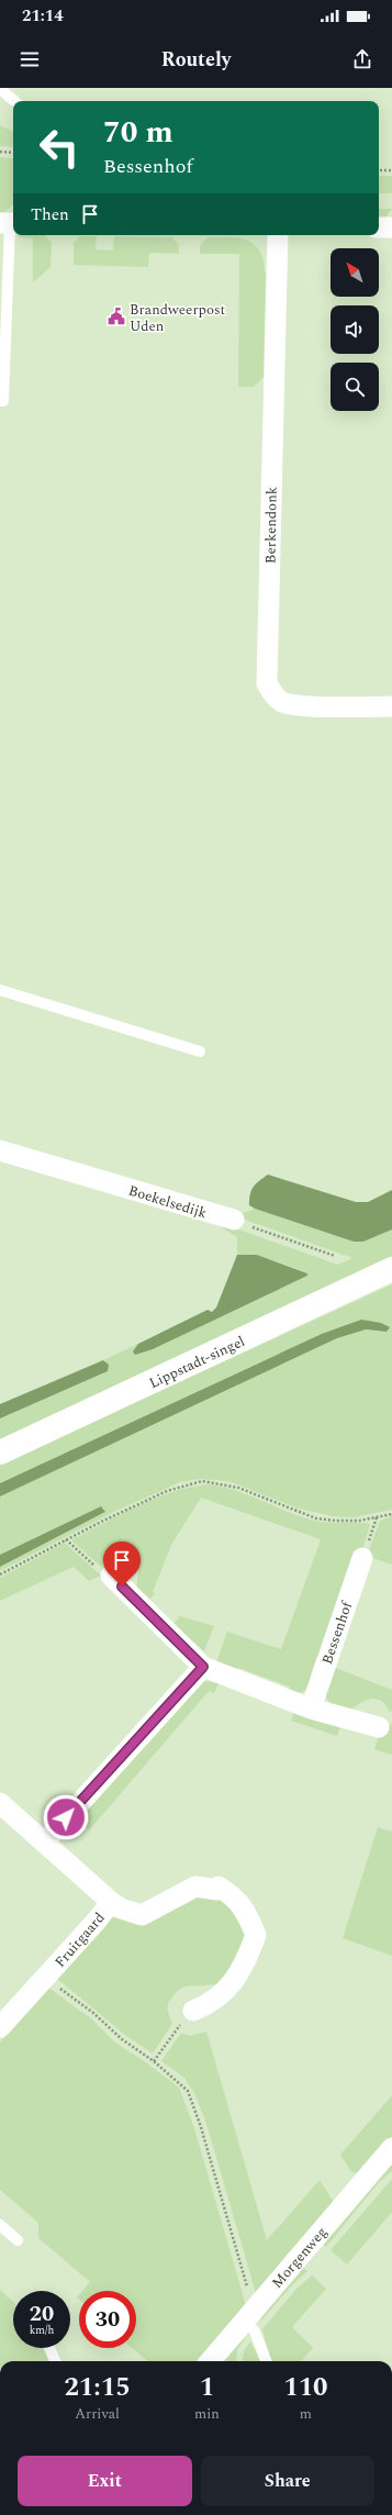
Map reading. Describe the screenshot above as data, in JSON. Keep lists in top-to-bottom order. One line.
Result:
{"streets":{"main road":["Lippstadt-singel"],"street":["Berkendonk","Boekelsedijk","Bessenhof","Fruitgaard","Morgenweg"]},"places":{"public building":["Brandweerpost Uden"]},"north":"top left","page":{"status":"21:14","header":"Routely","turn":["70 m","Bessenhof"],"then":"Then","speed":"20 km/h","limit":"30","eta":["21:15","Arrival","1","min","110","m"],"buttons":["Exit","Share"]}}
